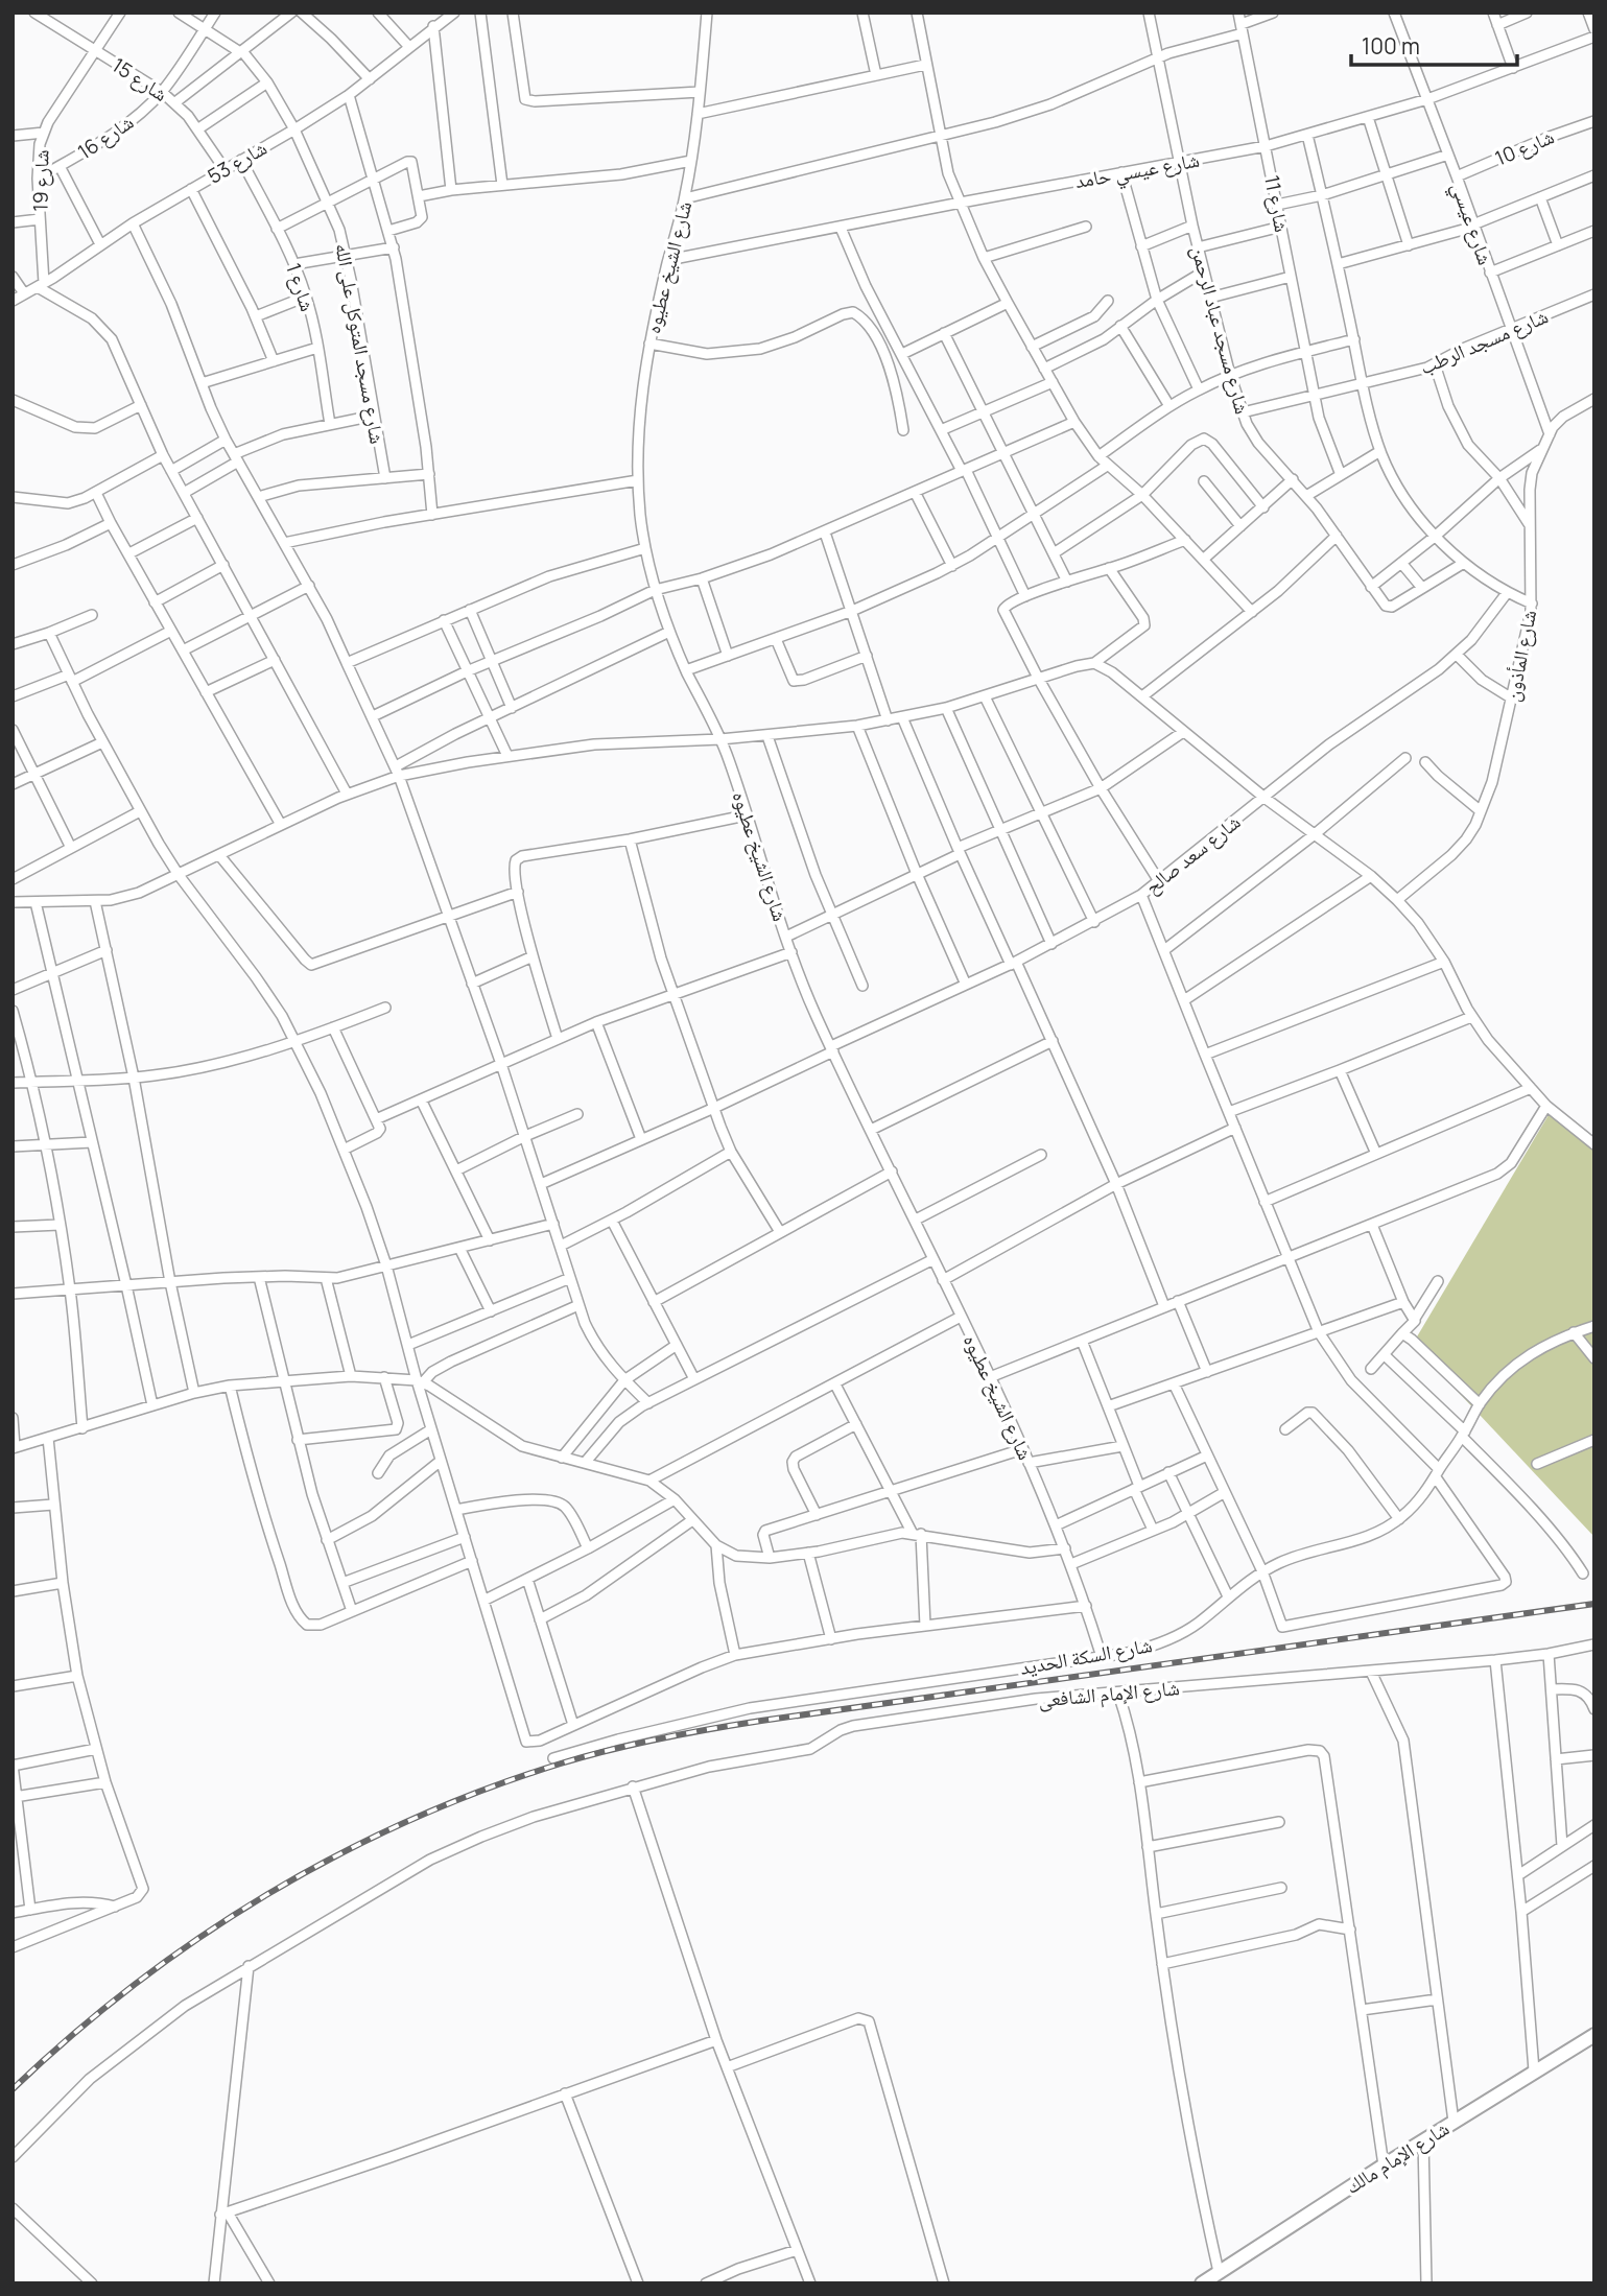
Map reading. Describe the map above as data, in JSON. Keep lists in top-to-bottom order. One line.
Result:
{"streets":{"street":["شارع 15","شارع 16","شارع 10","شارع 53","شارع عيسي حامد","شارع 19","شارع 11","شارع عيسي","شارع الشيخ عطيوه","شارع 1","شارع مسجد عباد الرحمن","شارع مسجد الرطب","شارع مسجد المتوكل على الله","شارع المأذون","شارع سعد صالح","شارع السكة الحديد","شارع الإمام الشافعى","شارع الإمام مالك"]},"crossings":[["شارع 15","شارع 16"],["شارع 15","شارع 53"],["شارع 15","شارع 19"],["شارع 16","شارع 19"],["شارع 16","شارع مسجد المتوكل على الله"],["شارع 10","شارع عيسي"],["شارع 53","شارع 19"],["شارع 53","شارع 1"],["شارع 53","شارع مسجد المتوكل على الله"],["شارع عيسي حامد","شارع 11"],["شارع عيسي حامد","شارع عيسي"],["شارع عيسي حامد","شارع الشيخ عطيوه"],["شارع عيسي حامد","شارع مسجد عباد الرحمن"],["شارع 11","شارع مسجد الرطب"],["شارع عيسي","شارع مسجد الرطب"],["شارع عيسي","شارع المأذون"],["شارع الشيخ عطيوه","شارع سعد صالح"],["شارع الشيخ عطيوه","شارع السكة الحديد"],["شارع مسجد عباد الرحمن","شارع مسجد الرطب"]],"scale_bar":"100 m"}
